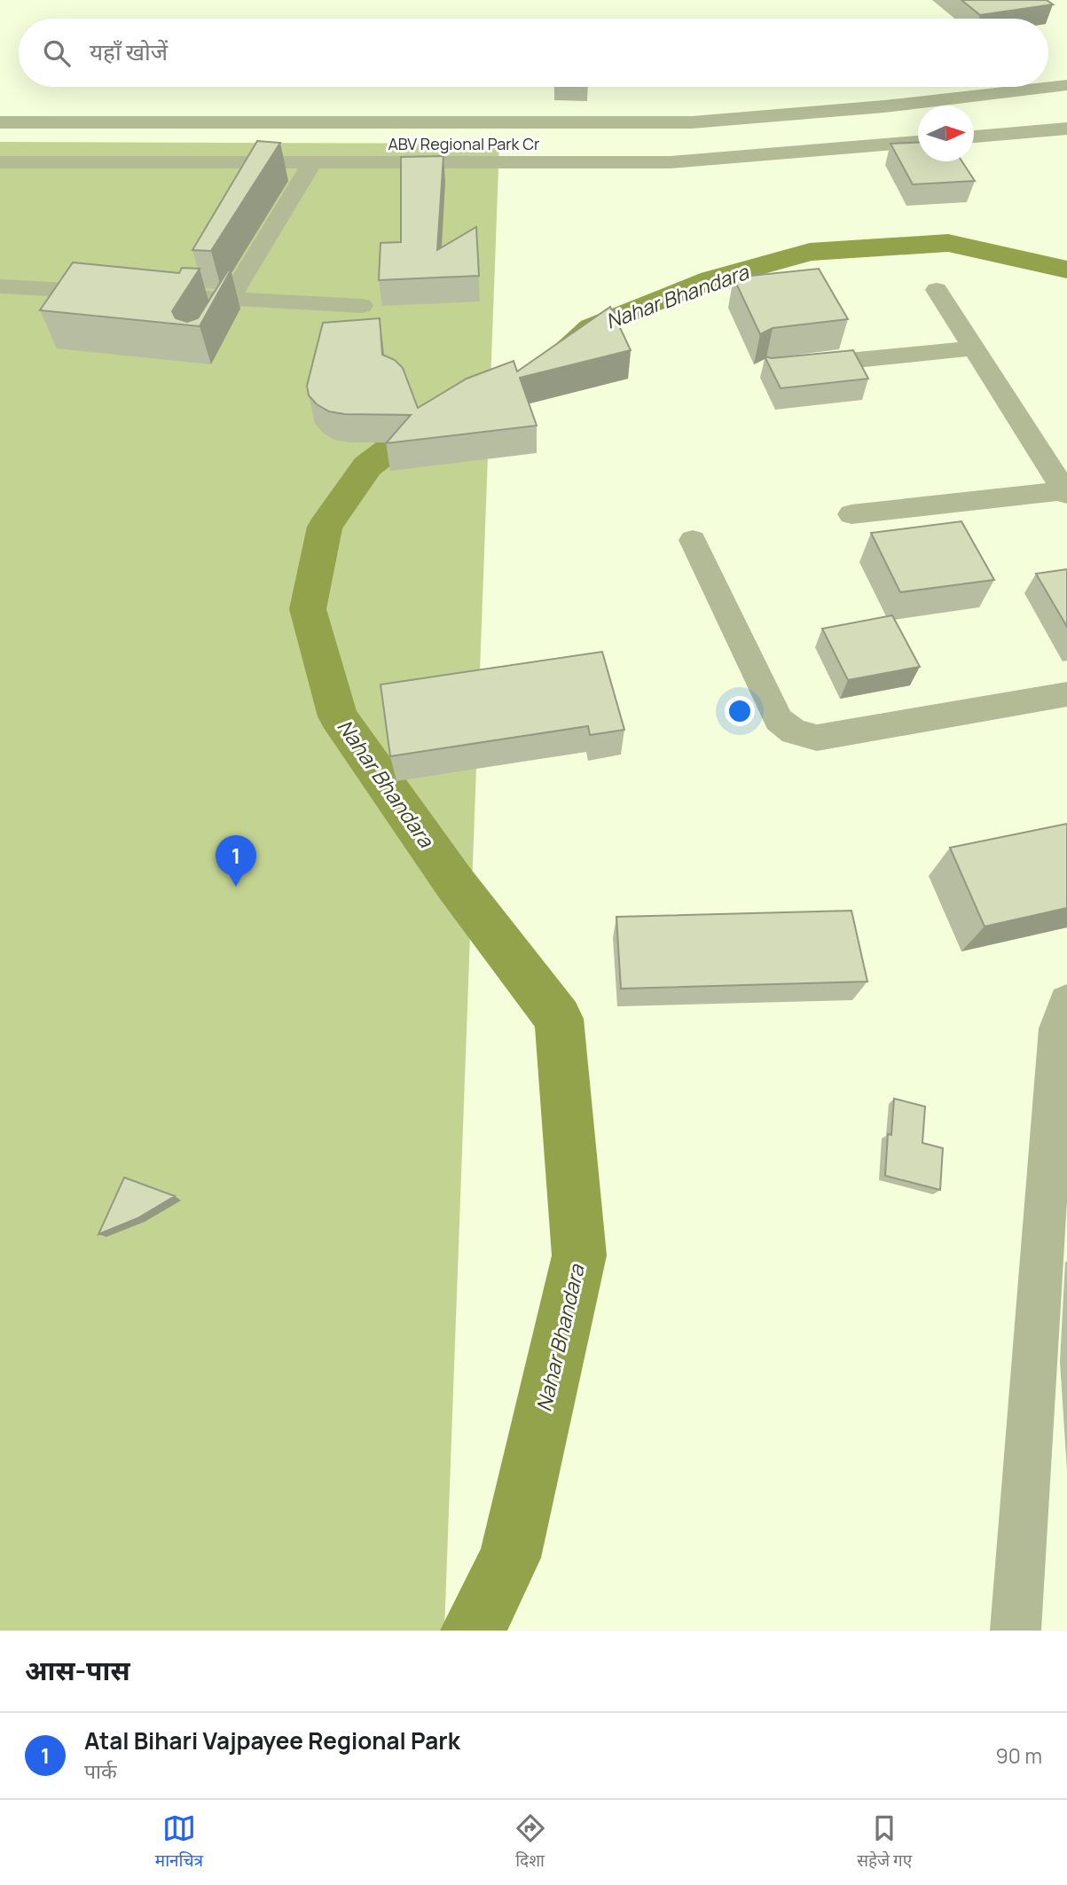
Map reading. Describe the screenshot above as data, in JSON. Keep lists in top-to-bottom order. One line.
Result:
{"streets":{"street":["ABV Regional Park Cr"]},"water":["Nahar Bhandara"],"north":"right","page":{"search":"यहाँ खोजें","pins":"1","heading":"आस-पास","list":[{"mark":"1","name":"Atal Bihari Vajpayee Regional Park","note":"पार्क","value":"90 m"}],"nav":["मानचित्र","दिशा","सहेजे गए"]}}
